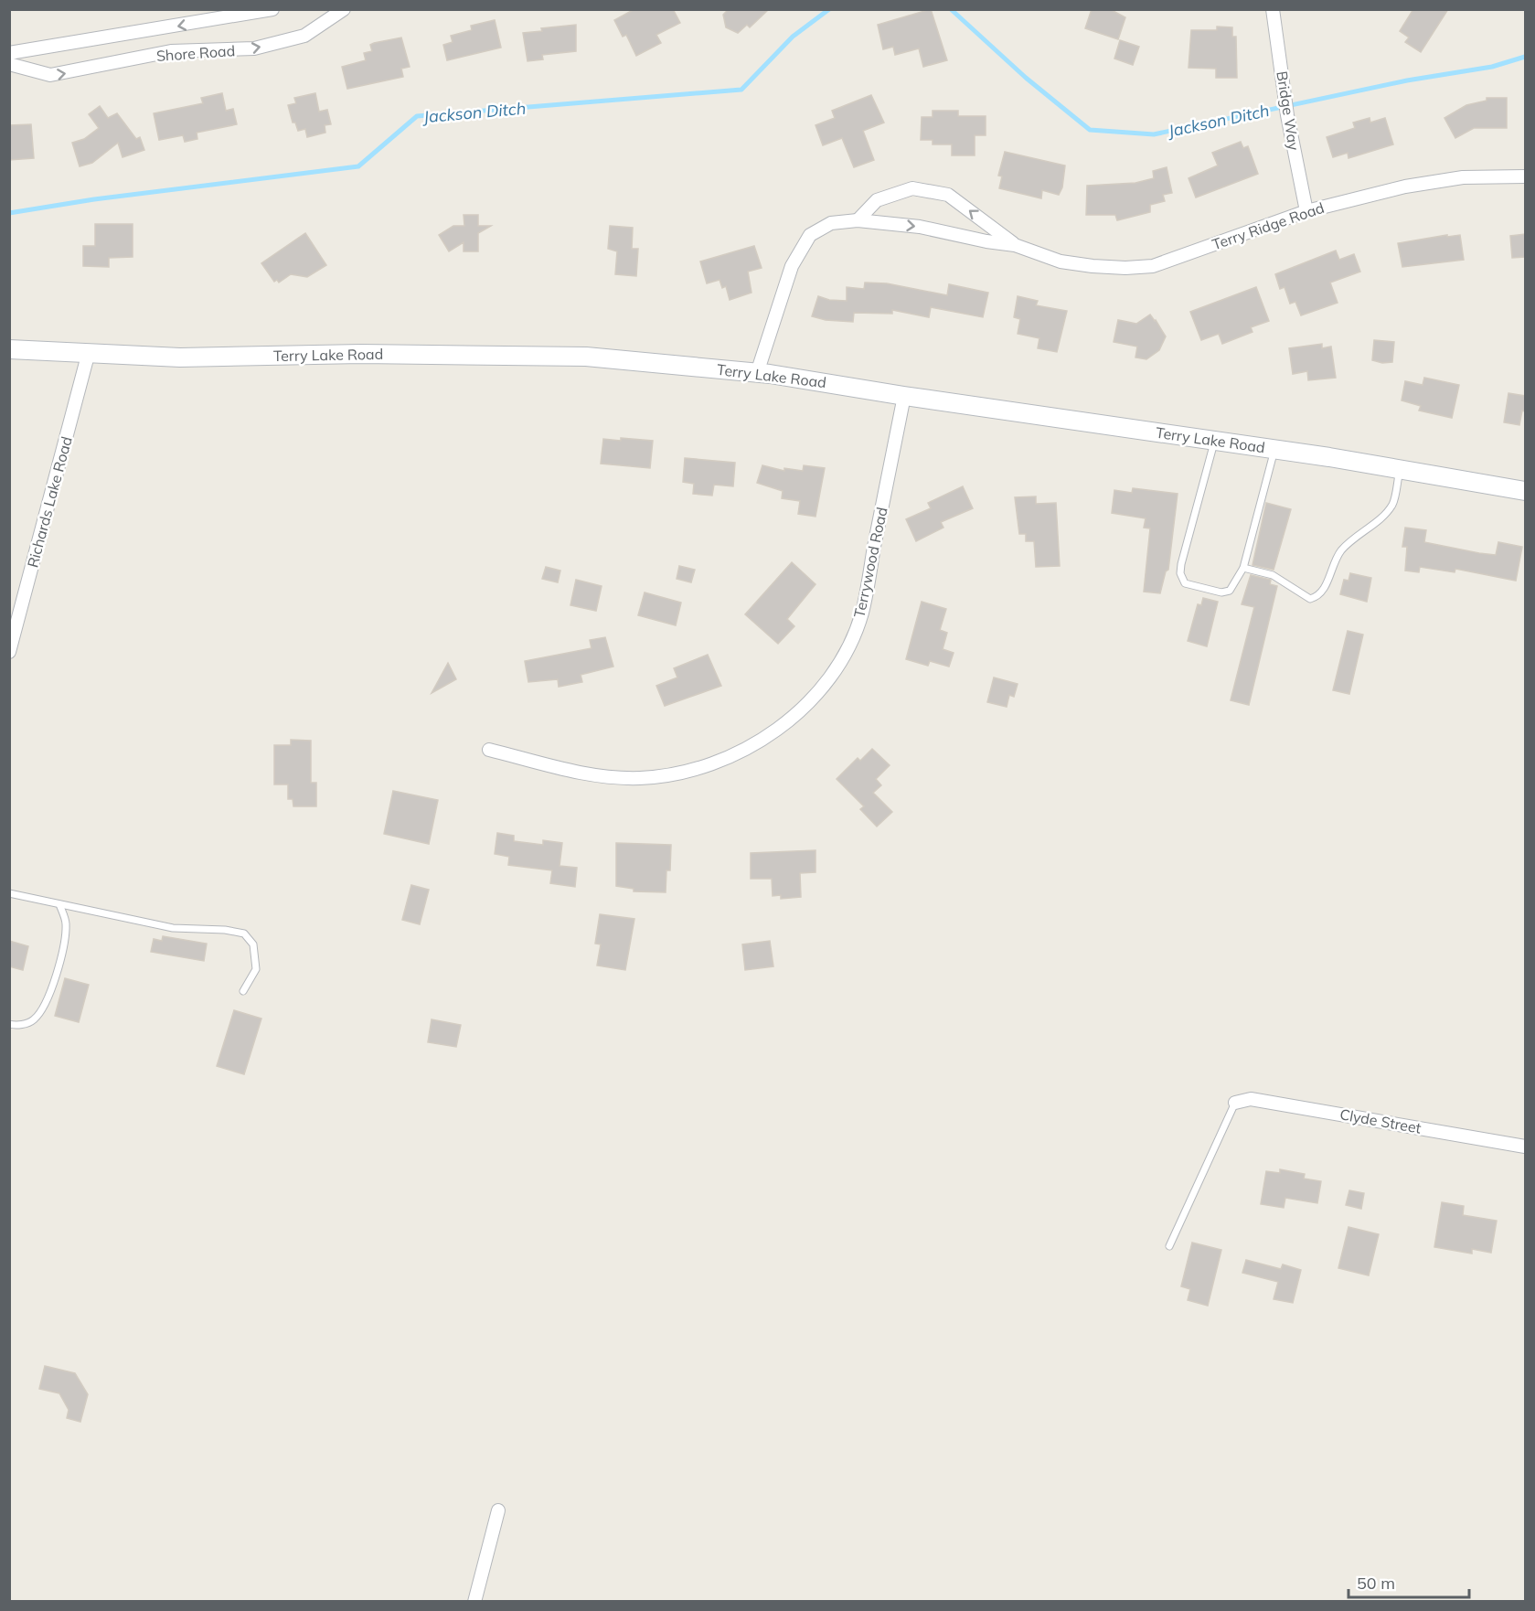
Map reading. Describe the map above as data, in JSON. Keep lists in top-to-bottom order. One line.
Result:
{"streets":{"main road":["Terry Lake Road"],"street":["Shore Road","Bridge Way","Terry Ridge Road","Richards Lake Road","Terrywood Road","Clyde Street"]},"crossings":[["Bridge Way","Terry Ridge Road"],["Terry Ridge Road","Terry Lake Road"],["Terry Lake Road","Richards Lake Road"],["Terry Lake Road","Terrywood Road"]],"water":["Jackson Ditch"],"scale_bar":"50 m"}
